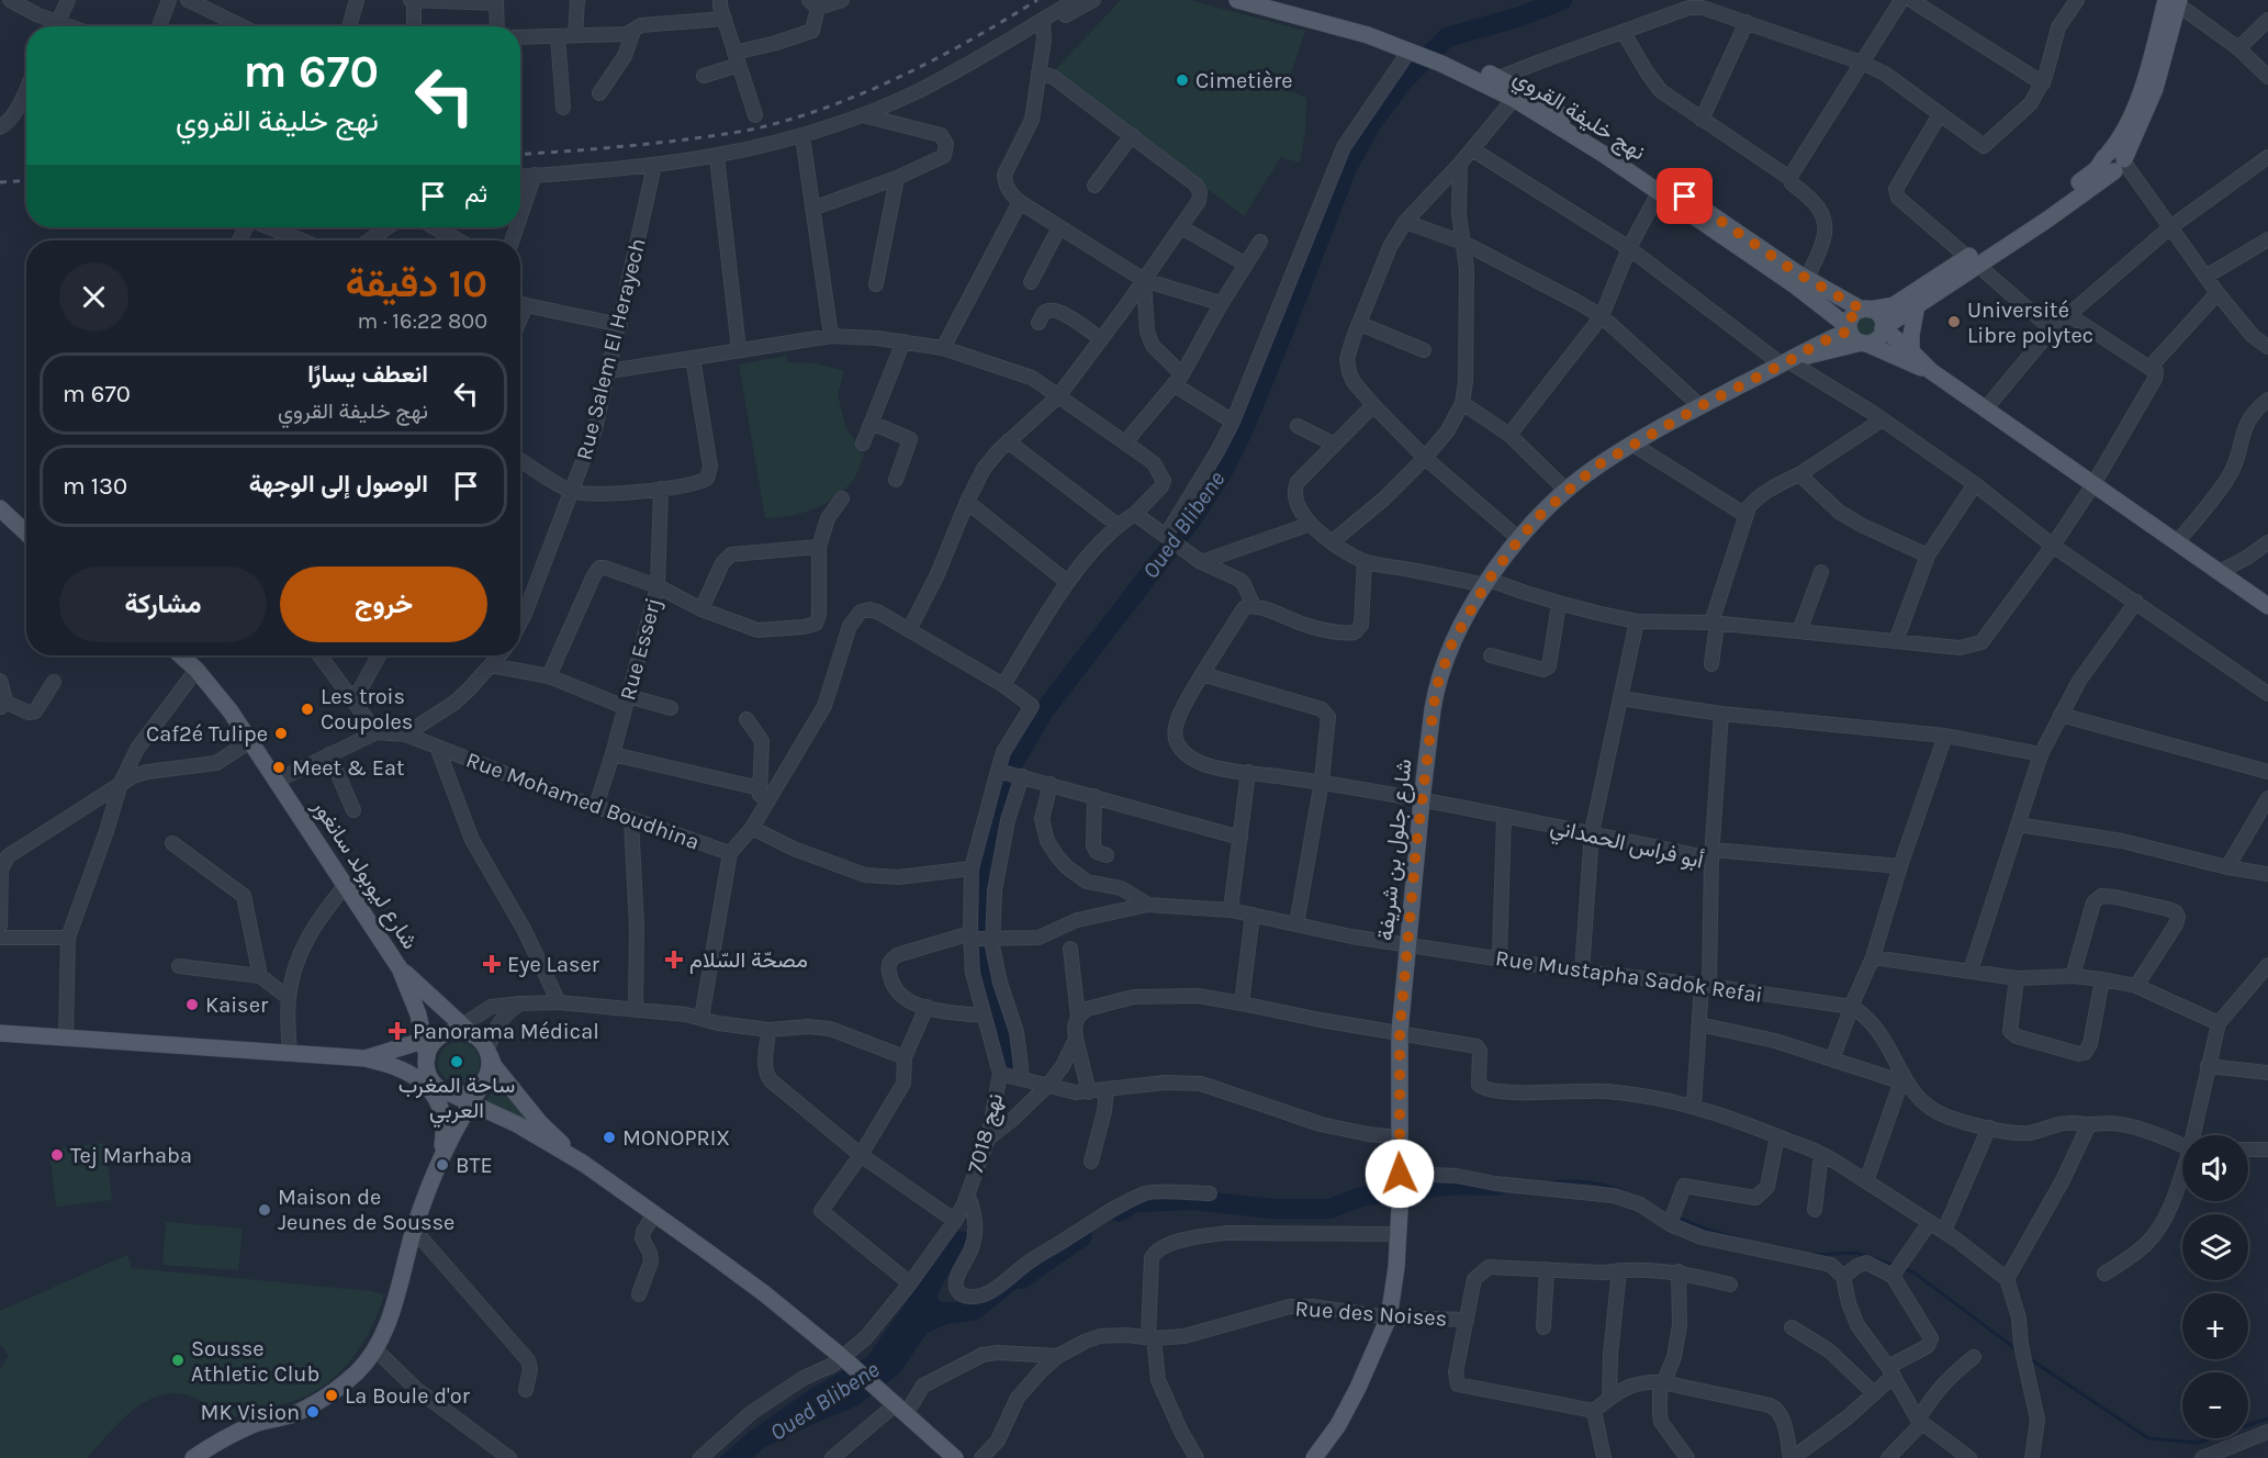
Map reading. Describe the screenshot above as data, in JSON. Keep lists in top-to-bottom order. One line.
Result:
{"streets":{"main road":["نهج خليفة القروي","شارع جلول بن شريفة","شارع ليوبولد سانغور"],"street":["Rue Salem El Herayech","Rue Esserj","Rue Mohamed Boudhina","أبو فراس الحمداني","Rue Mustapha Sadok Refai","نهج 7018","Rue des Noises"]},"crossings":[["نهج خليفة القروي","شارع جلول بن شريفة"],["Rue Esserj","Rue Mohamed Boudhina"],["أبو فراس الحمداني","شارع جلول بن شريفة"],["أبو فراس الحمداني","Rue Mustapha Sadok Refai"],["شارع جلول بن شريفة","Rue Mustapha Sadok Refai"],["شارع جلول بن شريفة","Rue des Noises"]],"water":["Oued Blibene"],"places":{"other":["Cimetière","Université Libre polytec","Les trois Coupoles","Caf2é Tulipe","Meet & Eat","Kaiser","ساحة المغرب العربي","MONOPRIX","Tej Marhaba","BTE","Maison de Jeunes de Sousse","Sousse Athletic Club","La Boule d'or","MK Vision"],"health":["مصحّة السّلام","Eye Laser","Panorama Médical"]},"page":{"turn":["670 m","نهج خليفة القروي"],"then":"ثم","heading":["10 دقيقة","800 m · 16:22"],"list":[{"name":"انعطف يسارًا","note":"نهج خليفة القروي","value":"670 m"},{"name":"الوصول إلى الوجهة","value":"130 m"}],"buttons":["خروج","مشاركة"],"map_buttons":["+","−"]}}
